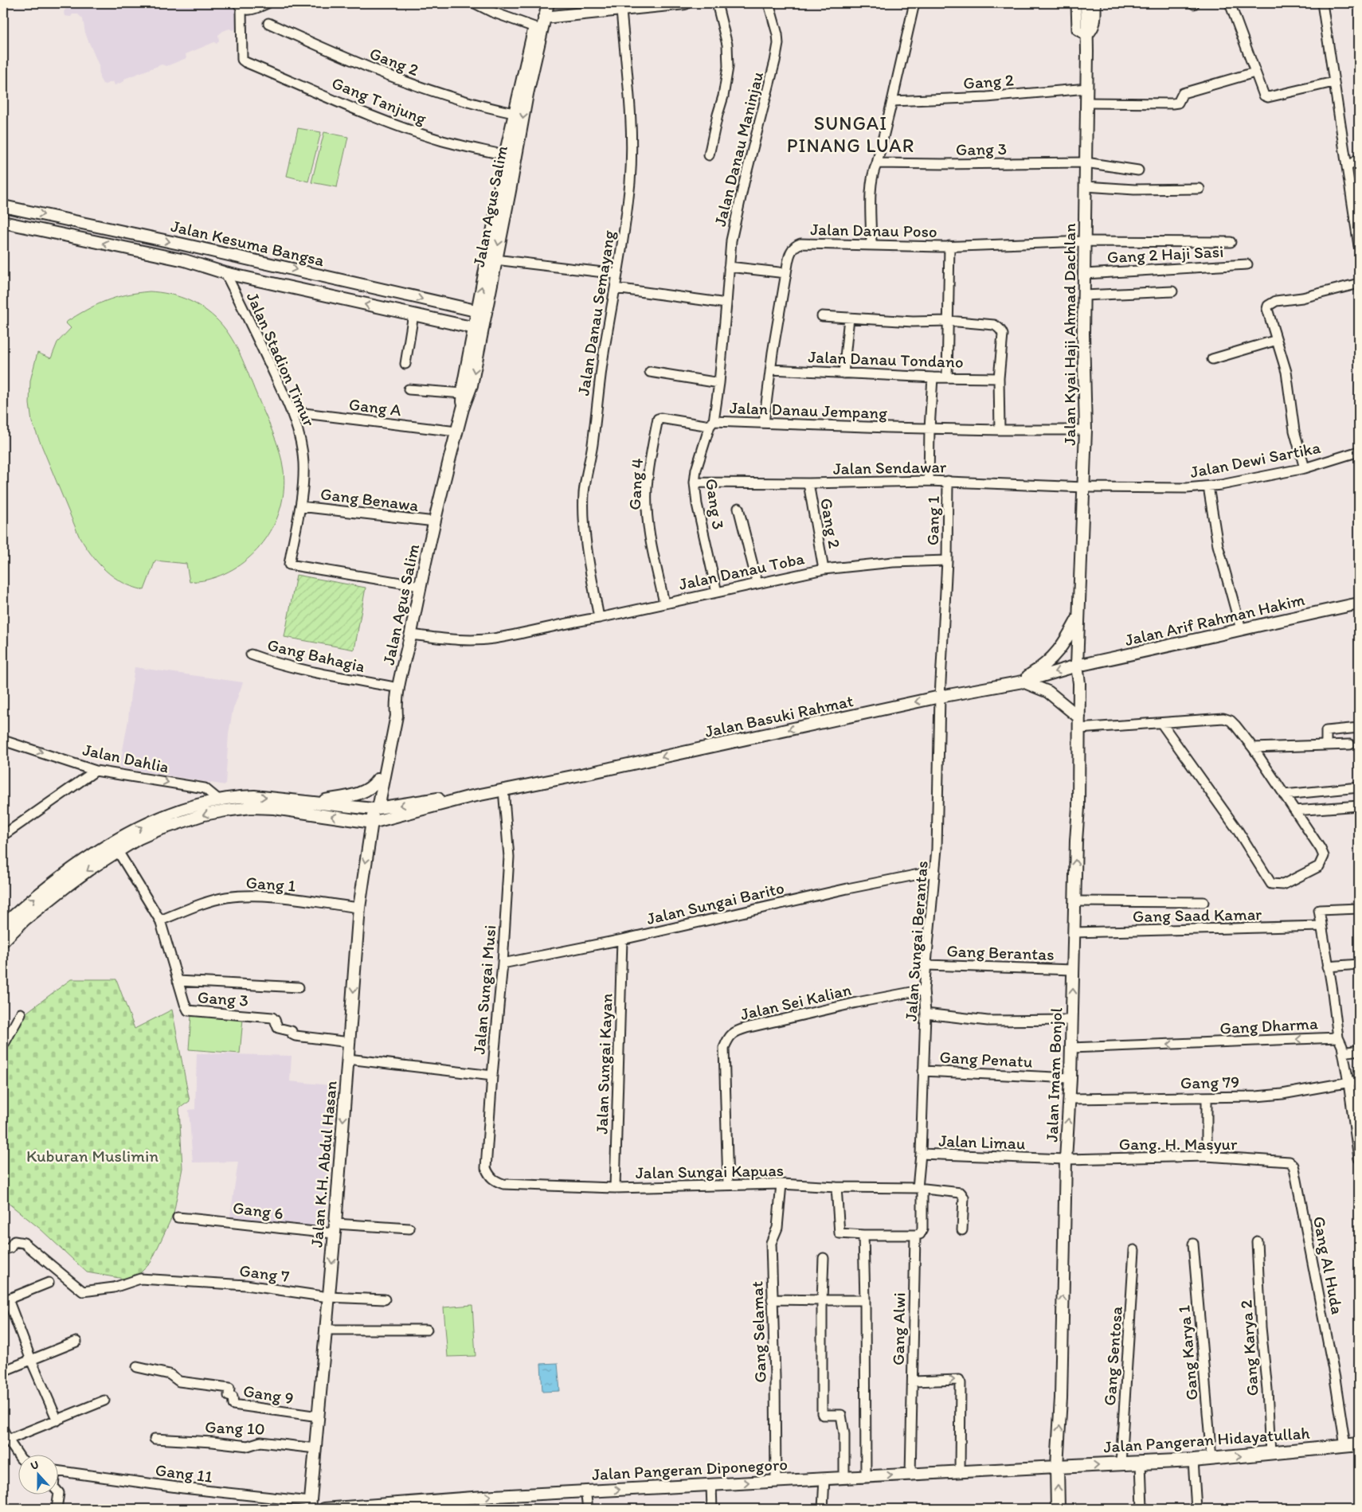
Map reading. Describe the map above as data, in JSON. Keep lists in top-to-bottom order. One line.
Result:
{"streets":{"main road":["Jalan Pangeran Hidayatullah"],"street":["Gang 2","Gang Tanjung","Jalan Danau Maninjau","Gang 3","Jalan Agus Salim","Jalan Danau Poso","Jalan Kesuma Bangsa","Gang 2 Haji Sasi","Jalan Danau Semayang","Jalan Kyai Haji Ahmad Dachlan","Jalan Stadion Timur","Jalan Danau Tondano","Gang A","Jalan Danau Jempang","Jalan Dewi Sartika","Jalan Sendawar","Gang 4","Gang Benawa","Gang 1","Jalan Danau Toba","Jalan Arif Rahman Hakim","Gang Bahagia","Jalan Basuki Rahmat","Jalan Dahlia","Jalan Sungai Barito","Gang Saad Kamar","Jalan Sungai Berantas","Gang Berantas","Jalan Sungai Musi","Jalan Sei Kalian","Gang Dharma","Gang Penatu","Jalan Sungai Kayan","Jalan Imam Bonjol","Gang 79","Jalan Limau","Gang. H. Masyur","Jalan K.H. Abdul Hasan","Jalan Sungai Kapuas","Gang 6","Gang Al Huda","Gang 7","Gang Alwi","Gang Selamat","Gang Karya 2","Gang Karya 1","Gang Sentosa","Gang 9","Gang 10","Jalan Pangeran Diponegoro","Gang 11"]},"crossings":[["Gang 2","Jalan Agus Salim"],["Gang 2","Jalan Kyai Haji Ahmad Dachlan"],["Gang 2","Jalan Sendawar"],["Gang 2","Jalan Danau Toba"],["Gang Tanjung","Jalan Agus Salim"],["Jalan Danau Maninjau","Jalan Danau Jempang"],["Gang 3","Jalan Kyai Haji Ahmad Dachlan"],["Gang 3","Jalan Danau Jempang"],["Gang 3","Jalan Sendawar"],["Gang 3","Gang 4"],["Gang 3","Gang 1"],["Gang 3","Jalan Danau Toba"],["Gang 3","Jalan K.H. Abdul Hasan"],["Jalan Agus Salim","Jalan Kesuma Bangsa"],["Jalan Agus Salim","Jalan Stadion Timur"],["Jalan Agus Salim","Gang A"],["Jalan Agus Salim","Gang Benawa"],["Jalan Agus Salim","Jalan Danau Toba"],["Jalan Agus Salim","Gang Bahagia"],["Jalan Agus Salim","Jalan Basuki Rahmat"],["Jalan Agus Salim","Jalan K.H. Abdul Hasan"],["Jalan Danau Poso","Jalan Kyai Haji Ahmad Dachlan"],["Jalan Danau Poso","Jalan Danau Tondano"],["Jalan Danau Poso","Jalan Danau Jempang"],["Jalan Kesuma Bangsa","Jalan Stadion Timur"],["Gang 2 Haji Sasi","Jalan Kyai Haji Ahmad Dachlan"],["Jalan Danau Semayang","Jalan Danau Toba"],["Jalan Kyai Haji Ahmad Dachlan","Jalan Danau Jempang"],["Jalan Kyai Haji Ahmad Dachlan","Jalan Dewi Sartika"],["Jalan Kyai Haji Ahmad Dachlan","Jalan Sendawar"],["Jalan Kyai Haji Ahmad Dachlan","Jalan Arif Rahman Hakim"],["Jalan Kyai Haji Ahmad Dachlan","Jalan Basuki Rahmat"],["Jalan Kyai Haji Ahmad Dachlan","Jalan Imam Bonjol"],["Jalan Stadion Timur","Gang A"],["Jalan Stadion Timur","Gang Benawa"],["Jalan Danau Jempang","Gang 4"],["Jalan Dewi Sartika","Jalan Sendawar"],["Jalan Sendawar","Gang 1"],["Gang 4","Jalan Danau Toba"],["Gang 1","Jalan Danau Toba"],["Gang 1","Jalan K.H. Abdul Hasan"],["Jalan Arif Rahman Hakim","Jalan Basuki Rahmat"],["Jalan Arif Rahman Hakim","Jalan Imam Bonjol"],["Jalan Basuki Rahmat","Jalan Dahlia"],["Jalan Basuki Rahmat","Jalan Sungai Berantas"],["Jalan Basuki Rahmat","Jalan Sungai Musi"],["Jalan Basuki Rahmat","Jalan Imam Bonjol"],["Jalan Basuki Rahmat","Jalan K.H. Abdul Hasan"],["Jalan Sungai Barito","Jalan Sungai Berantas"],["Jalan Sungai Barito","Jalan Sungai Musi"],["Jalan Sungai Barito","Jalan Sungai Kayan"],["Gang Saad Kamar","Gang Dharma"],["Gang Saad Kamar","Jalan Imam Bonjol"],["Jalan Sungai Berantas","Gang Berantas"],["Jalan Sungai Berantas","Jalan Sei Kalian"],["Jalan Sungai Berantas","Gang Penatu"],["Jalan Sungai Berantas","Jalan Limau"],["Jalan Sungai Berantas","Jalan Sungai Kapuas"],["Jalan Sungai Berantas","Gang Alwi"],["Gang Berantas","Jalan Imam Bonjol"],["Jalan Sungai Musi","Jalan Sungai Kapuas"],["Jalan Sei Kalian","Jalan Sungai Kapuas"],["Gang Dharma","Jalan Imam Bonjol"],["Gang Penatu","Jalan Imam Bonjol"],["Jalan Sungai Kayan","Jalan Sungai Kapuas"],["Jalan Imam Bonjol","Gang 79"],["Jalan Imam Bonjol","Jalan Limau"],["Jalan Imam Bonjol","Gang. H. Masyur"],["Jalan Imam Bonjol","Jalan Pangeran Hidayatullah"],["Jalan Imam Bonjol","Jalan Pangeran Diponegoro"],["Jalan Limau","Gang. H. Masyur"],["Gang. H. Masyur","Gang Al Huda"],["Jalan K.H. Abdul Hasan","Gang 6"],["Jalan K.H. Abdul Hasan","Gang 7"],["Jalan K.H. Abdul Hasan","Gang 9"],["Jalan K.H. Abdul Hasan","Gang 10"],["Jalan K.H. Abdul Hasan","Gang 11"],["Jalan Sungai Kapuas","Gang Alwi"],["Jalan Sungai Kapuas","Gang Selamat"],["Gang Al Huda","Jalan Pangeran Hidayatullah"],["Gang Alwi","Jalan Pangeran Diponegoro"],["Gang Selamat","Jalan Pangeran Diponegoro"],["Gang Karya 2","Jalan Pangeran Hidayatullah"],["Gang Karya 1","Jalan Pangeran Hidayatullah"],["Gang Sentosa","Jalan Pangeran Hidayatullah"],["Jalan Pangeran Hidayatullah","Jalan Pangeran Diponegoro"]],"one_way":["Gang Dharma","Jalan Imam Bonjol","Jalan K.H. Abdul Hasan","Jalan Pangeran Hidayatullah","Jalan Pangeran Diponegoro"],"districts":["SUNGAI PINANG LUAR"],"parks":["Kuburan Muslimin"],"north":"top"}
